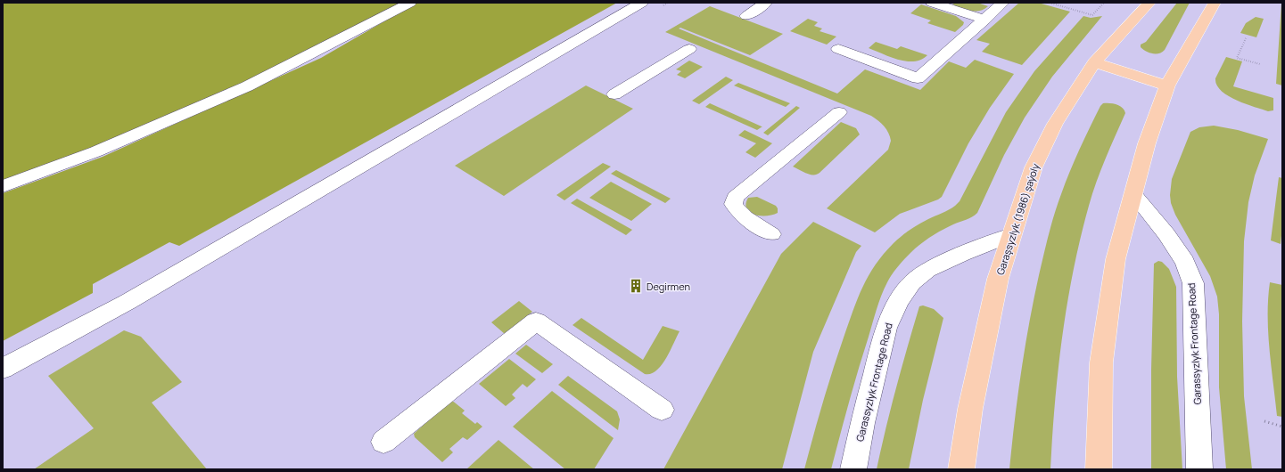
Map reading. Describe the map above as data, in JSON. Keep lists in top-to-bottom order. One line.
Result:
{"streets":{"main road":["Garaşsyzlyk (1986) şaýoly"],"street":["Garassyzlyk Frontage Road"]},"crossings":[["Garaşsyzlyk (1986) şaýoly","Garassyzlyk Frontage Road"]],"places":{"building":["Degirmen"]}}
